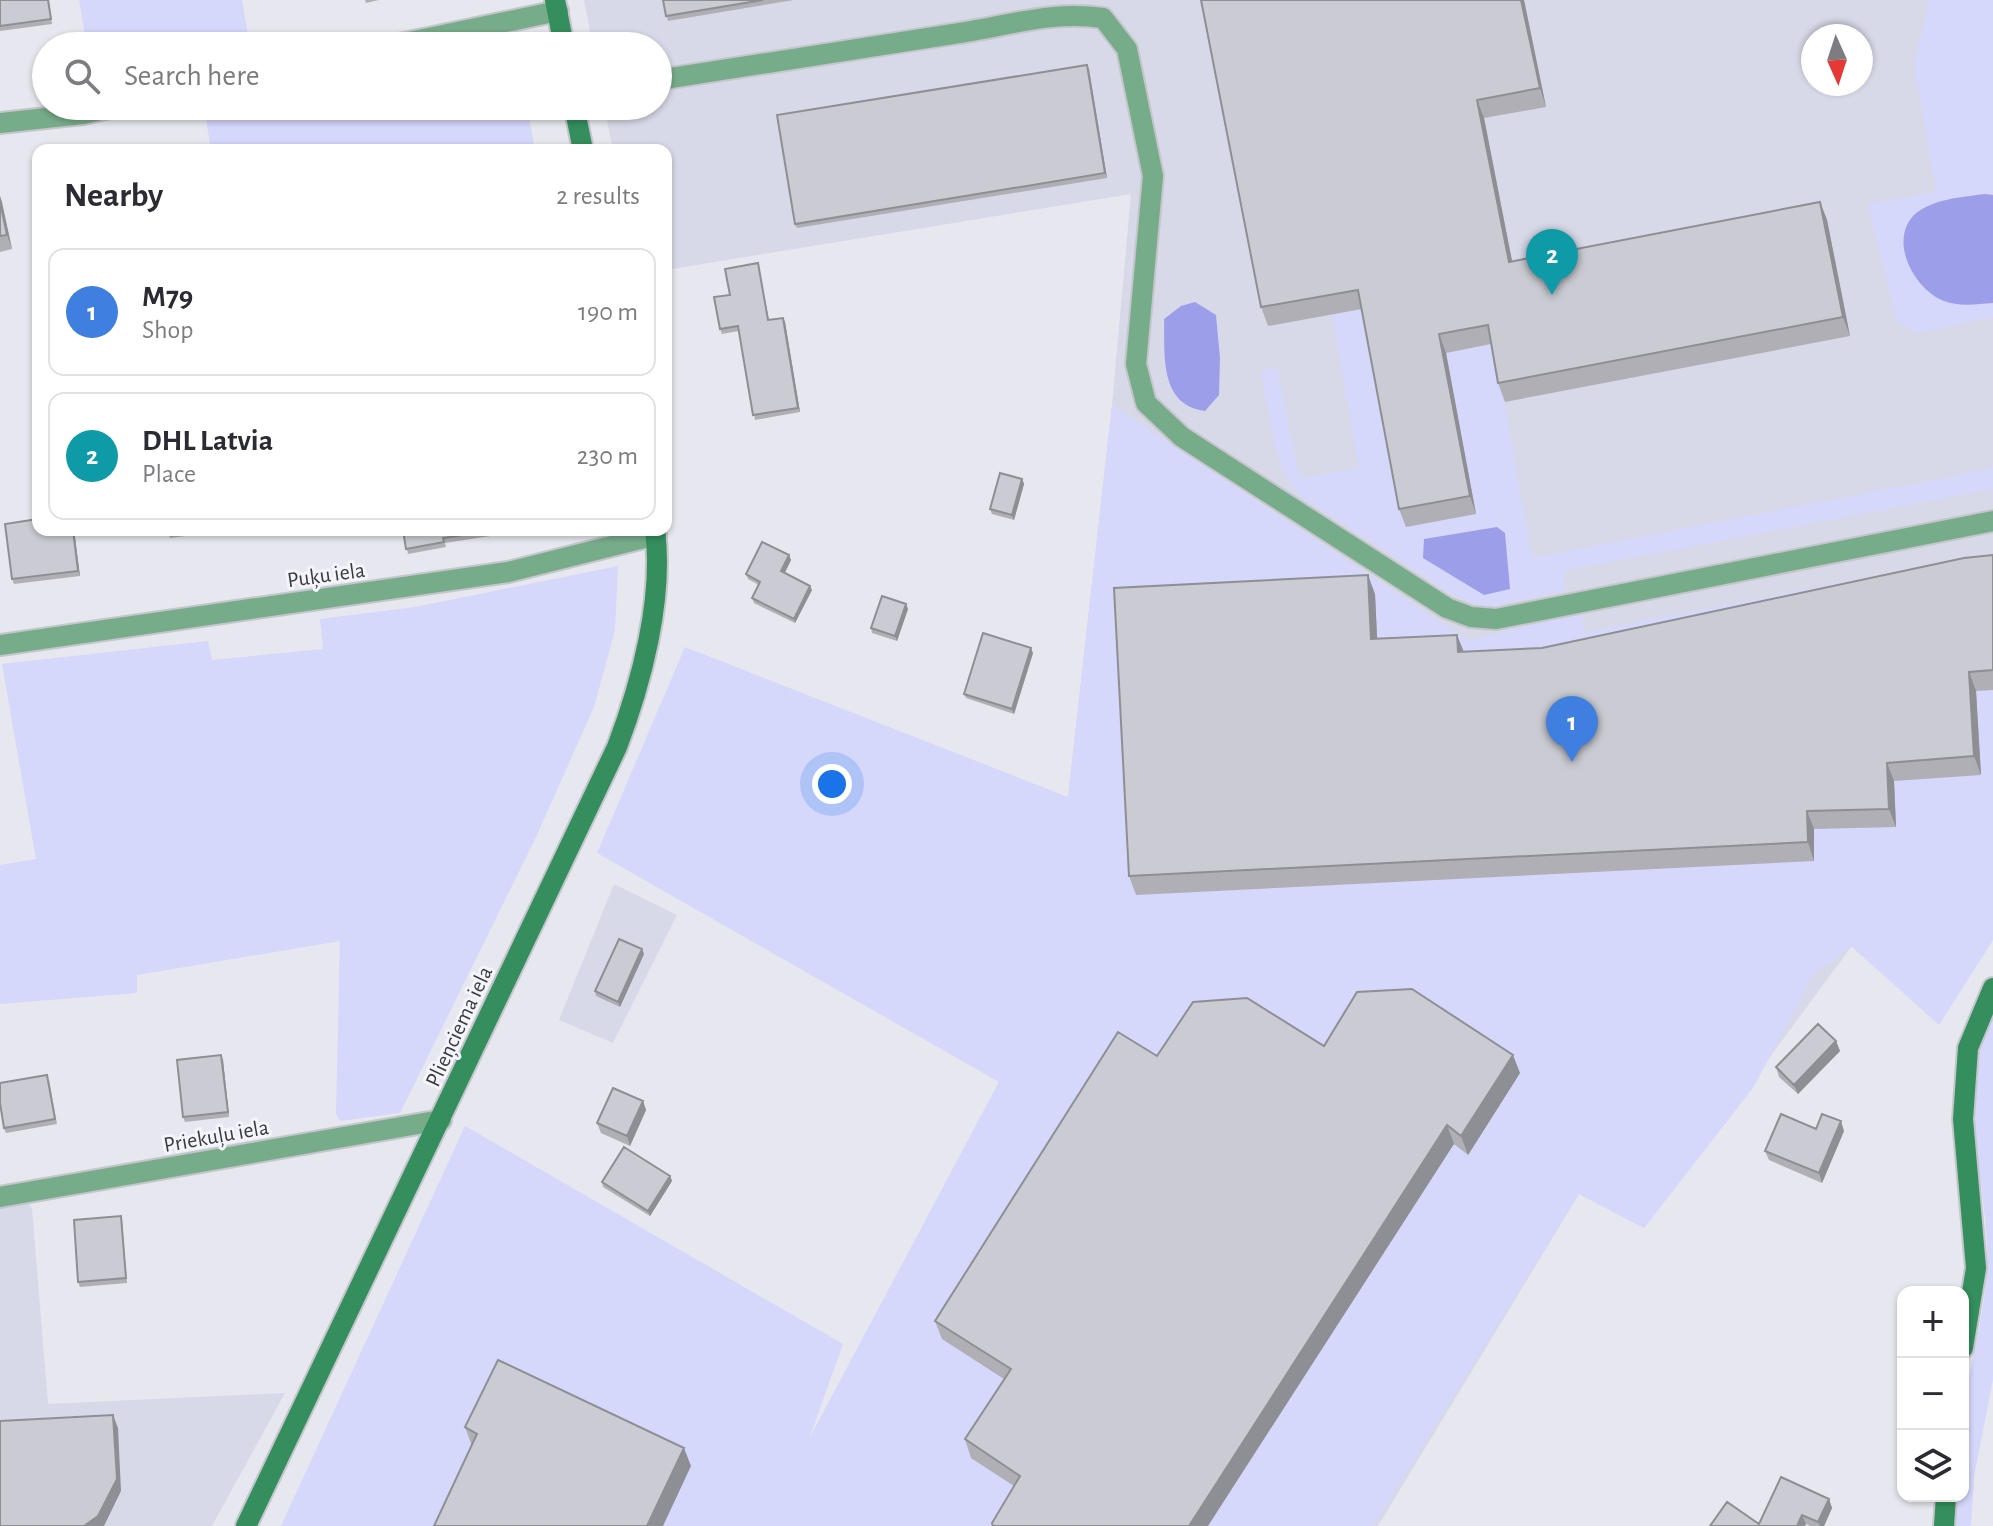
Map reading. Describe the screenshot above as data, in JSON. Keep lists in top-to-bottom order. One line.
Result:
{"streets":{"main road":["Plieņciema iela"],"street":["Puķu iela","Priekuļu iela"]},"crossings":[["Plieņciema iela","Priekuļu iela"]],"north":"bottom","page":{"search":"Search here","heading":["Nearby","2 results"],"pins":["2","1"],"list":[{"mark":"1","name":"M79","note":"Shop","value":"190 m"},{"mark":"2","name":"DHL Latvia","note":"Place","value":"230 m"}],"map_buttons":["+","−"]}}
